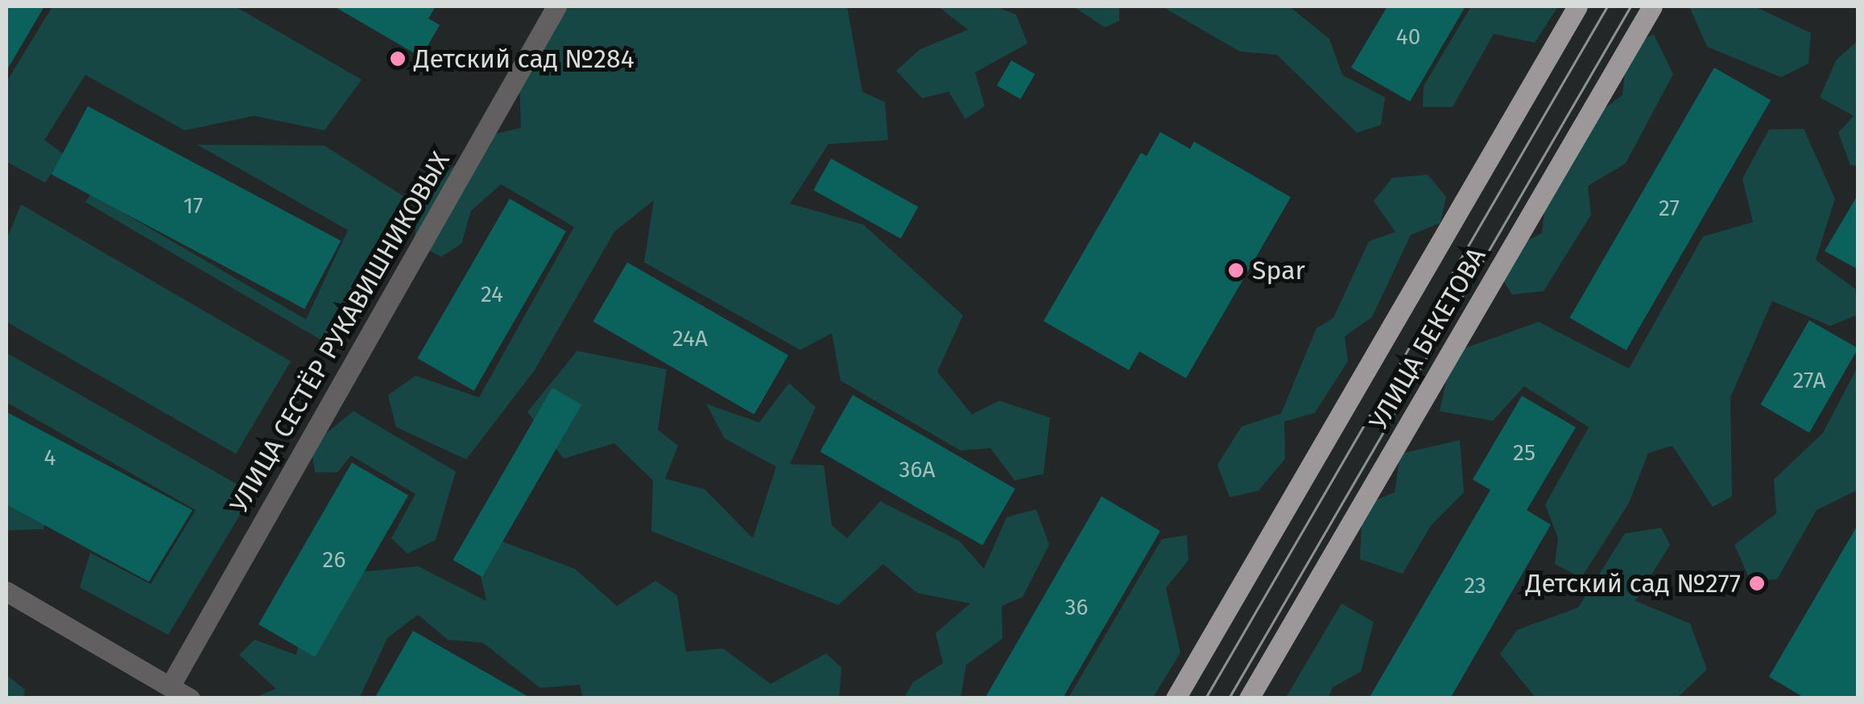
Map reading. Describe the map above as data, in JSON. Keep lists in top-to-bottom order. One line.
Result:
{"streets":{"main road":["УЛИЦА БЕКЕТОВА"],"street":["УЛИЦА СЕСТЁР РУКАВИШНИКОВЫХ"]},"places":["Детский сад №284","Spar","Детский сад №277"],"house_numbers":["40","17","27","24","24А","27А","25","4","36А","26","23","36"]}
